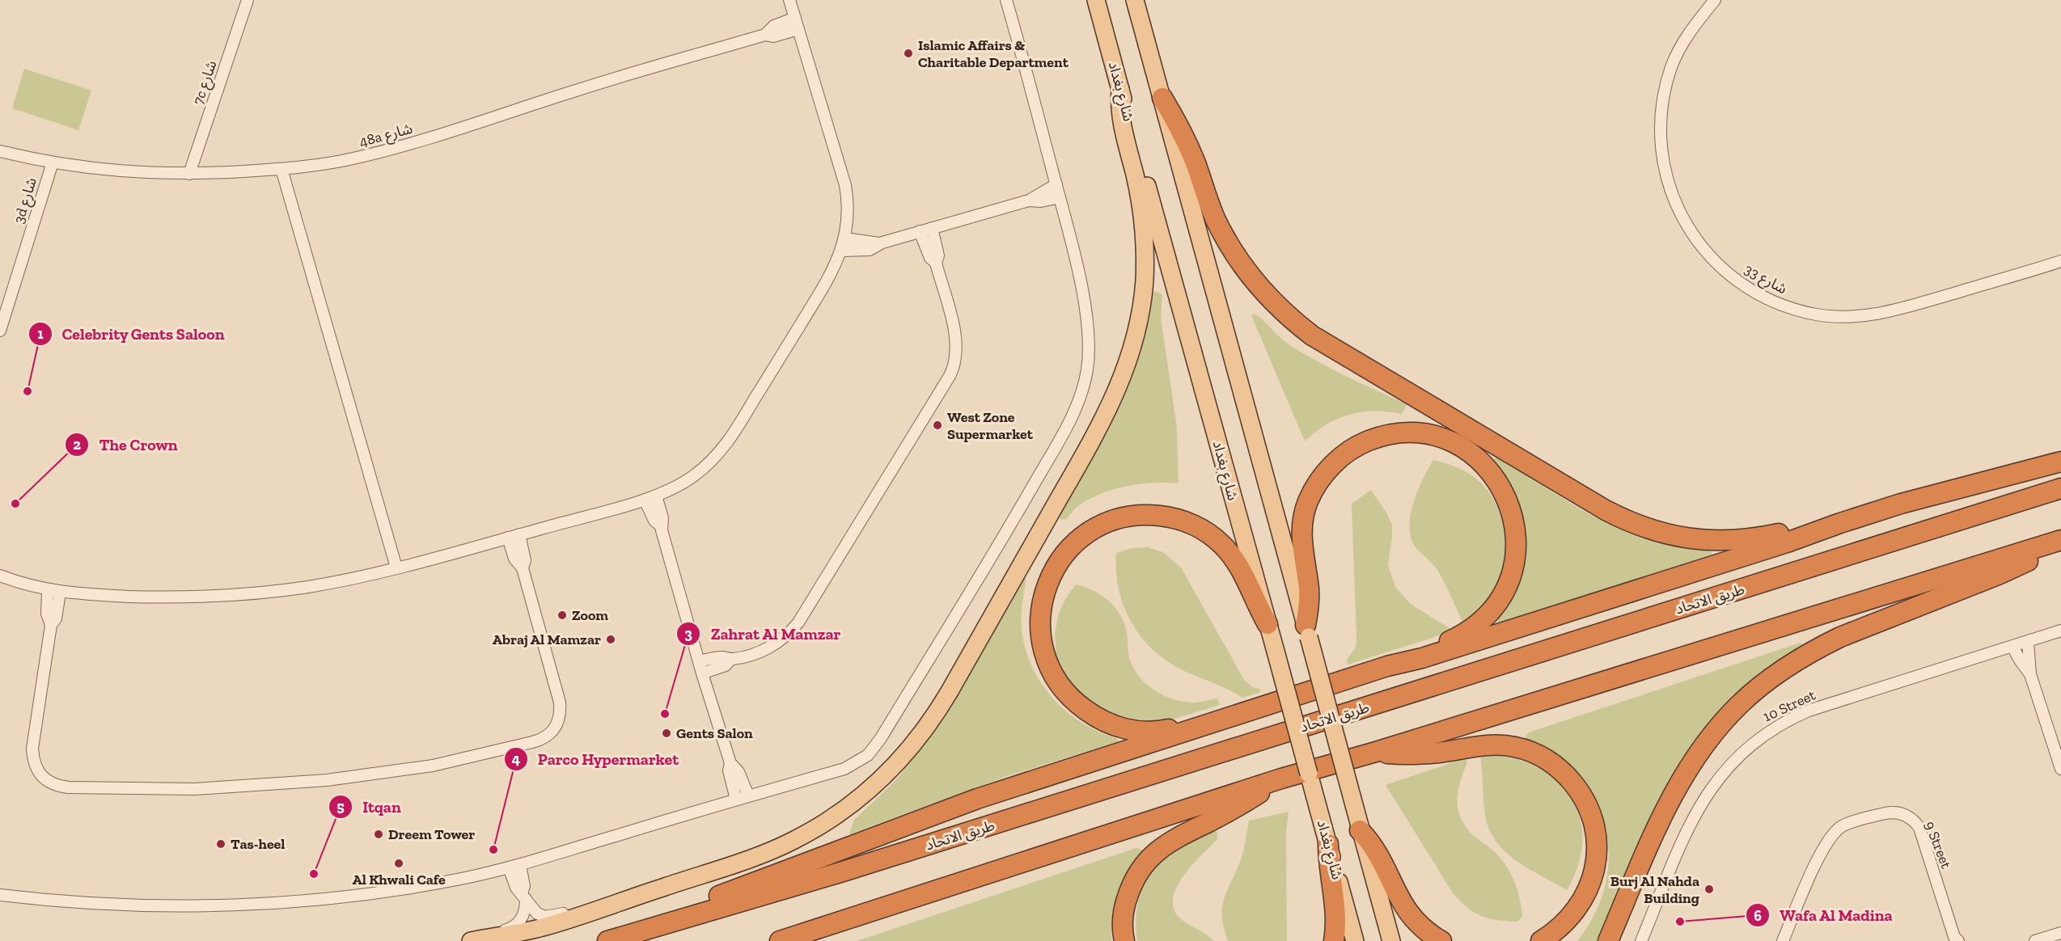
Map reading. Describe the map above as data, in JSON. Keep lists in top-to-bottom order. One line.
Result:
{"streets":{"highway":["طريق الاتحاد"],"main road":["شارع بغداد"],"street":["7c شارع","48a شارع","3d شارع","شارع 33","10 Street","9 Street"]},"crossings":[["7c شارع","48a شارع"],["48a شارع","3d شارع"]],"places":["Islamic Affairs & Charitable Department","Celebrity Gents Saloon","West Zone Supermarket","The Crown","Zoom","Abraj Al Mamzar","Zahrat Al Mamzar","Gents Salon","Dreem Tower","Tas-heel","Parco Hypermarket","Al Khwali Cafe","Itqan","Burj Al Nahda Building","Wafa Al Madina"]}
